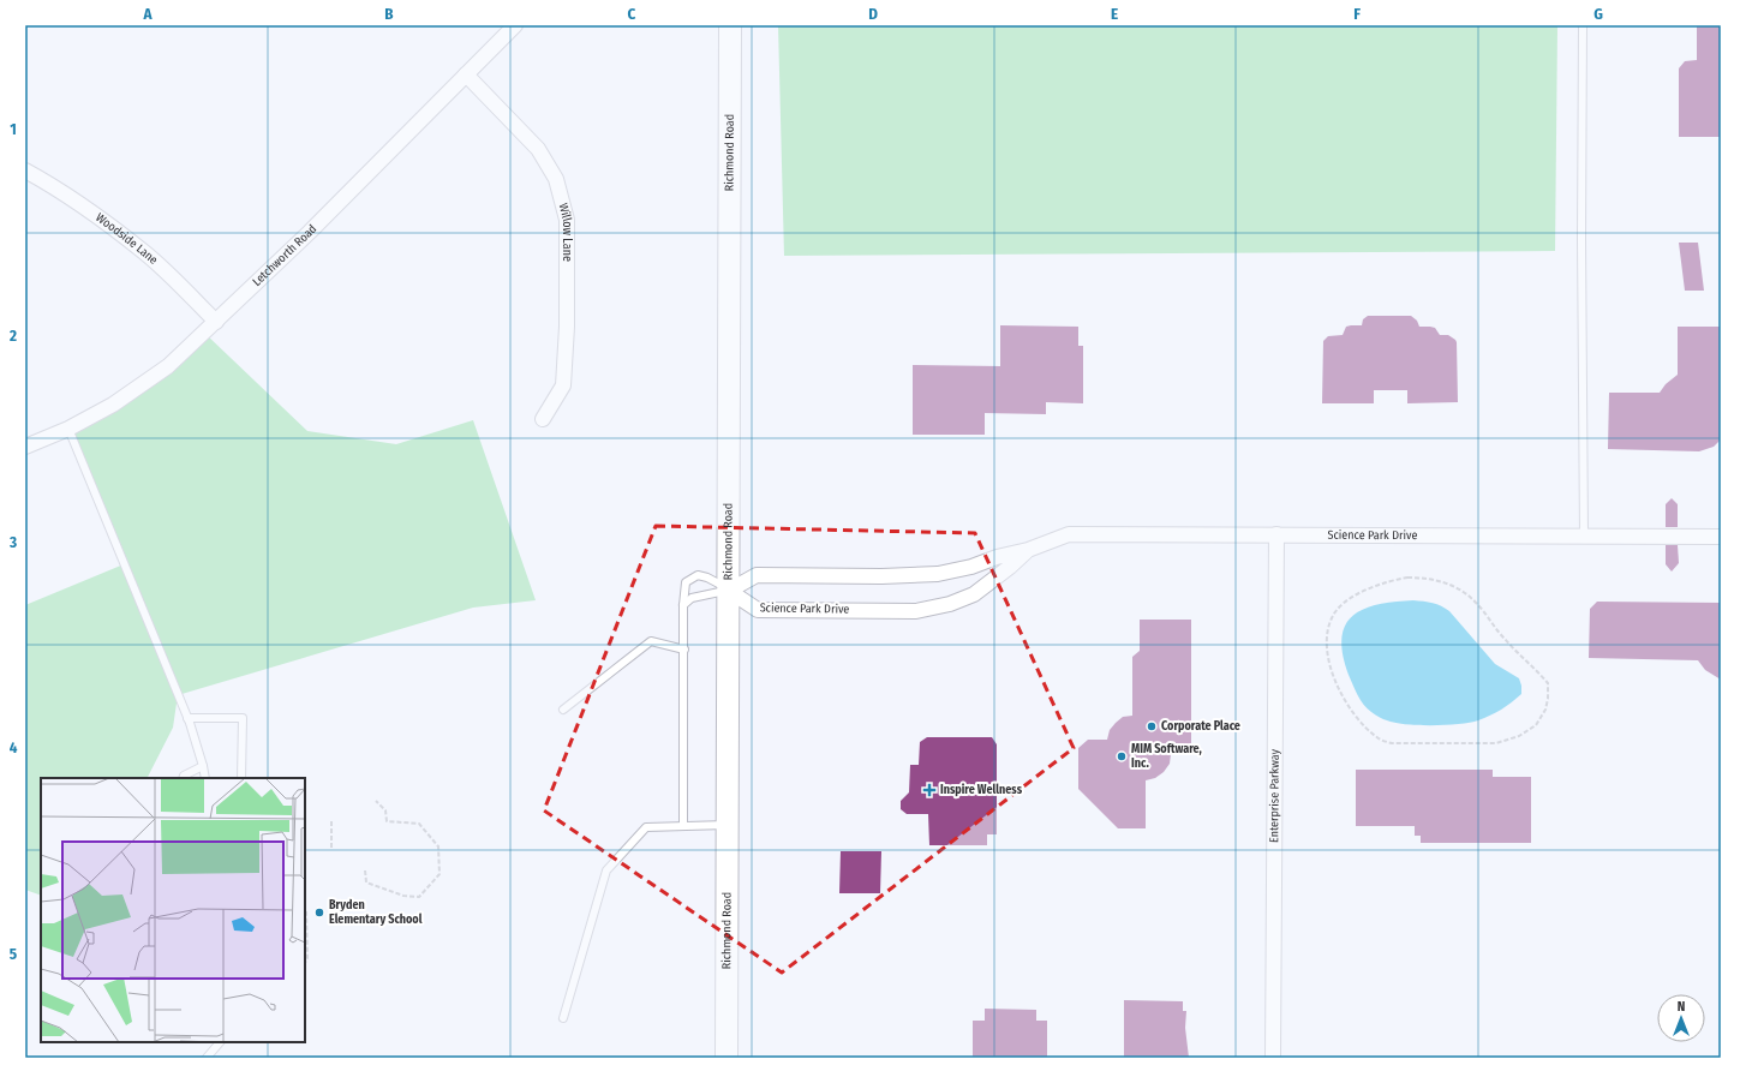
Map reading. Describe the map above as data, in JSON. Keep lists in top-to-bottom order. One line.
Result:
{"streets":{"main road":["Richmond Road"],"street":["Willow Lane","Woodside Lane","Letchworth Road","Science Park Drive","Enterprise Parkway"]},"crossings":[["Richmond Road","Science Park Drive"],["Willow Lane","Letchworth Road"],["Woodside Lane","Letchworth Road"],["Science Park Drive","Enterprise Parkway"]],"places":{"other":["Corporate Place","MIM Software, Inc.","Bryden Elementary School"],"health":["Inspire Wellness"]},"north":"top","grid":{"columns":["A","B","C","D","E","F","G"],"rows":["1","2","3","4","5"]}}
